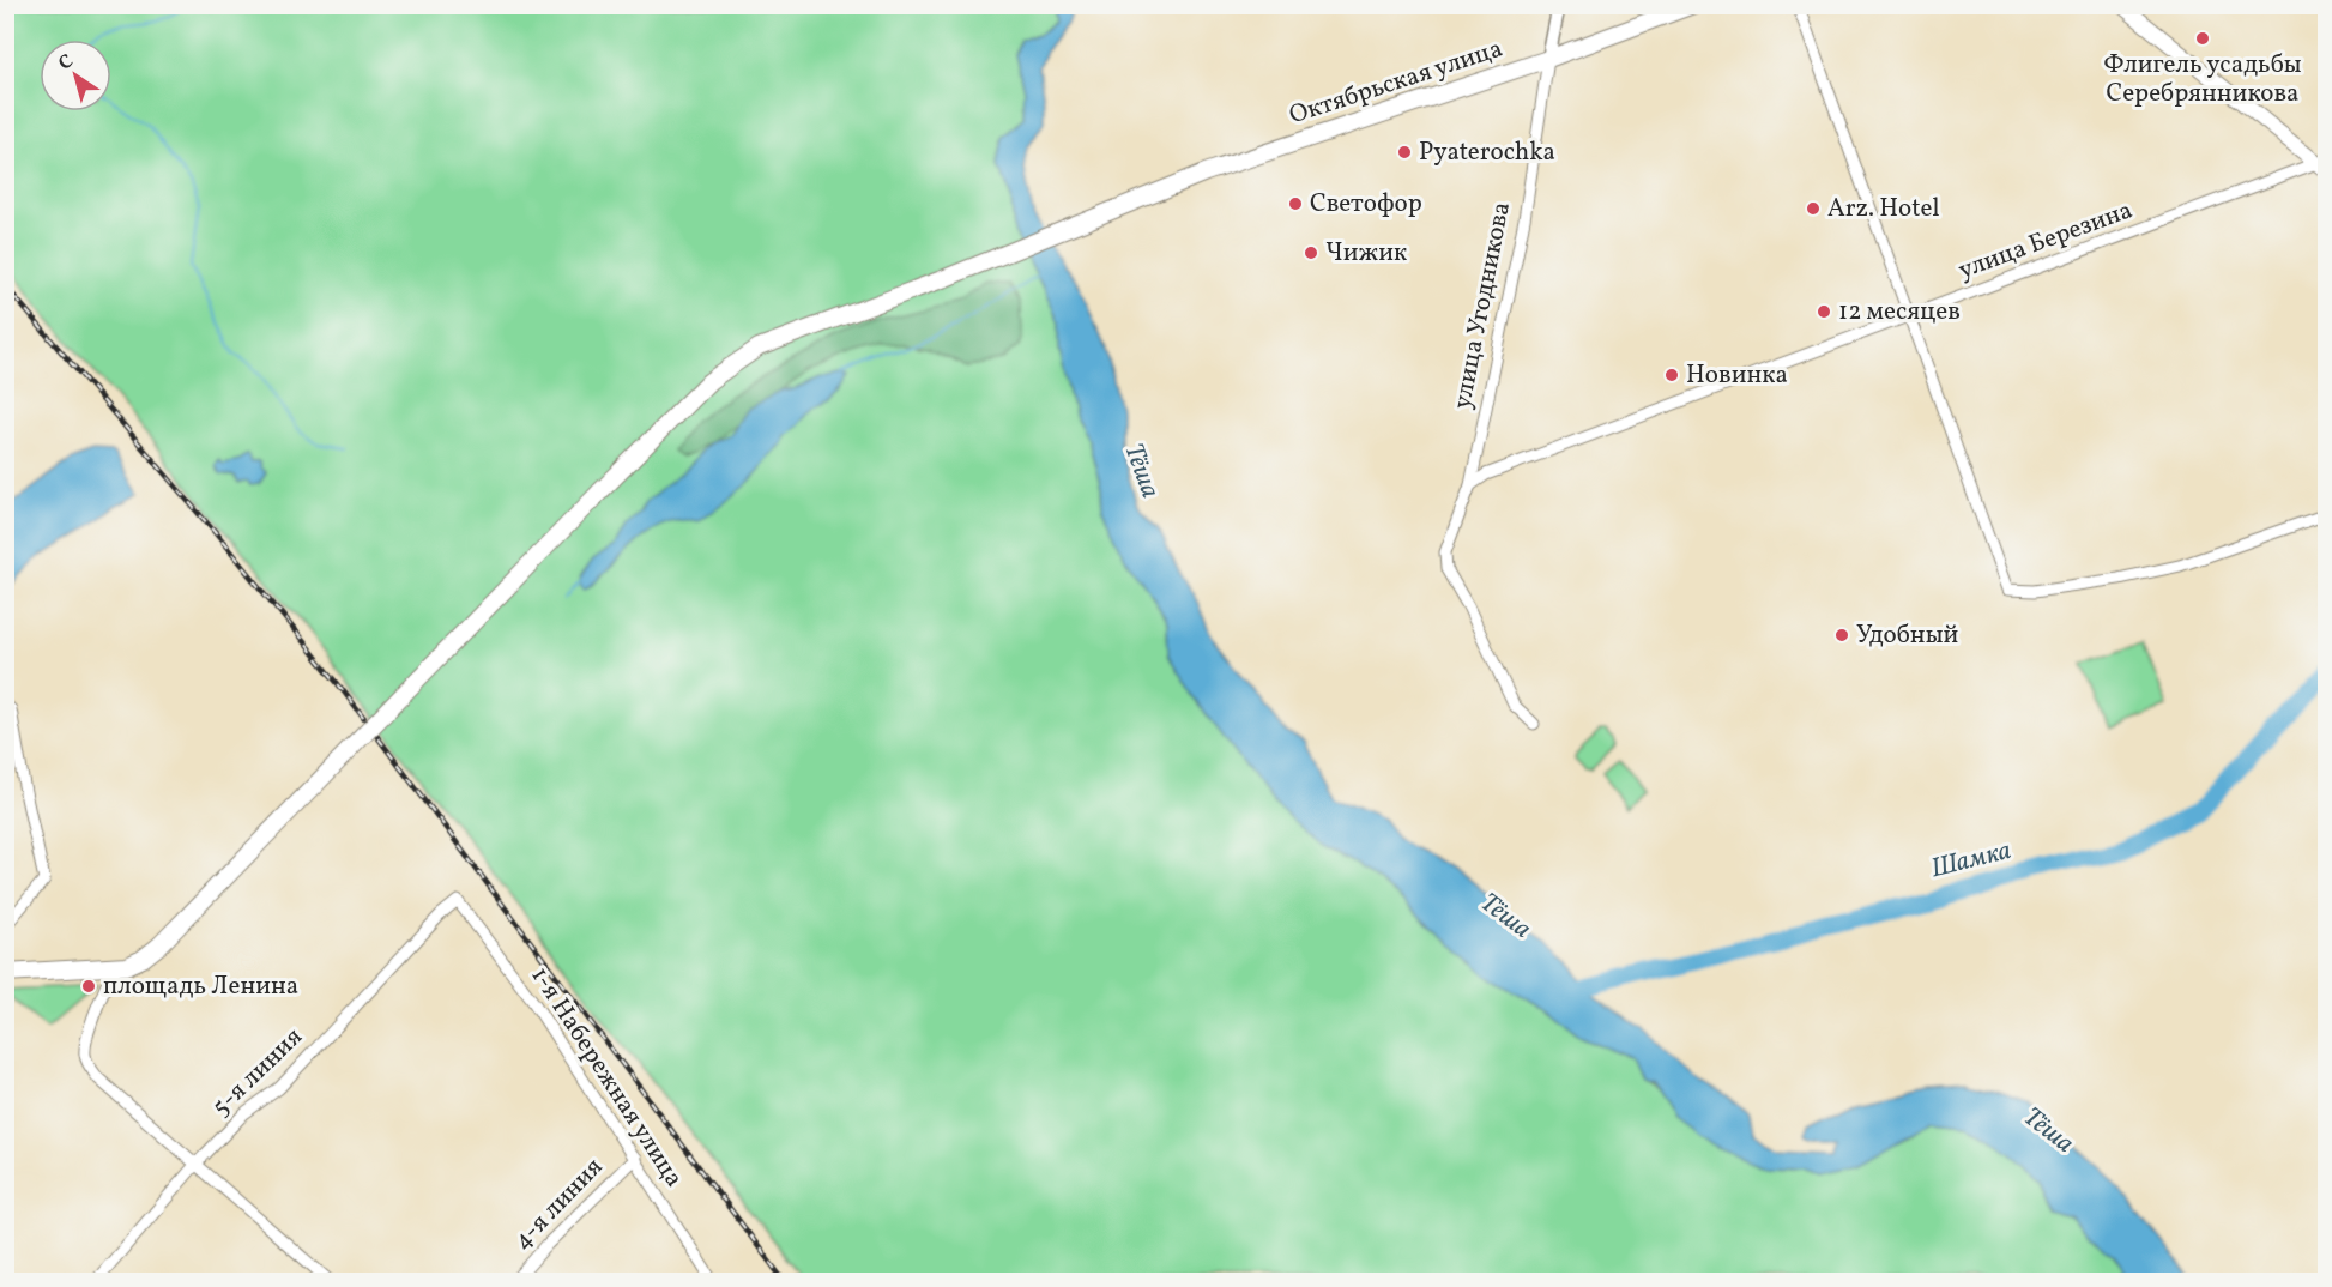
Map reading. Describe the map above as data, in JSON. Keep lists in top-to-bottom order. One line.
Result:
{"streets":{"main road":["Октябрьская улица"],"street":["улица Березина","улица Угодникова","5-я линия","1-я Набережная улица","4-я линия"]},"crossings":[["Октябрьская улица","улица Угодникова"],["улица Березина","улица Угодникова"],["5-я линия","1-я Набережная улица"],["1-я Набережная улица","4-я линия"]],"water":["Тёша","Шамка"],"places":["Флигель усадьбы Серебрянникова","Pyaterochka","Светофор","Arz. Hotel","Чижик","12 месяцев","Новинка","Удобный","площадь Ленина"],"north":"top left"}
